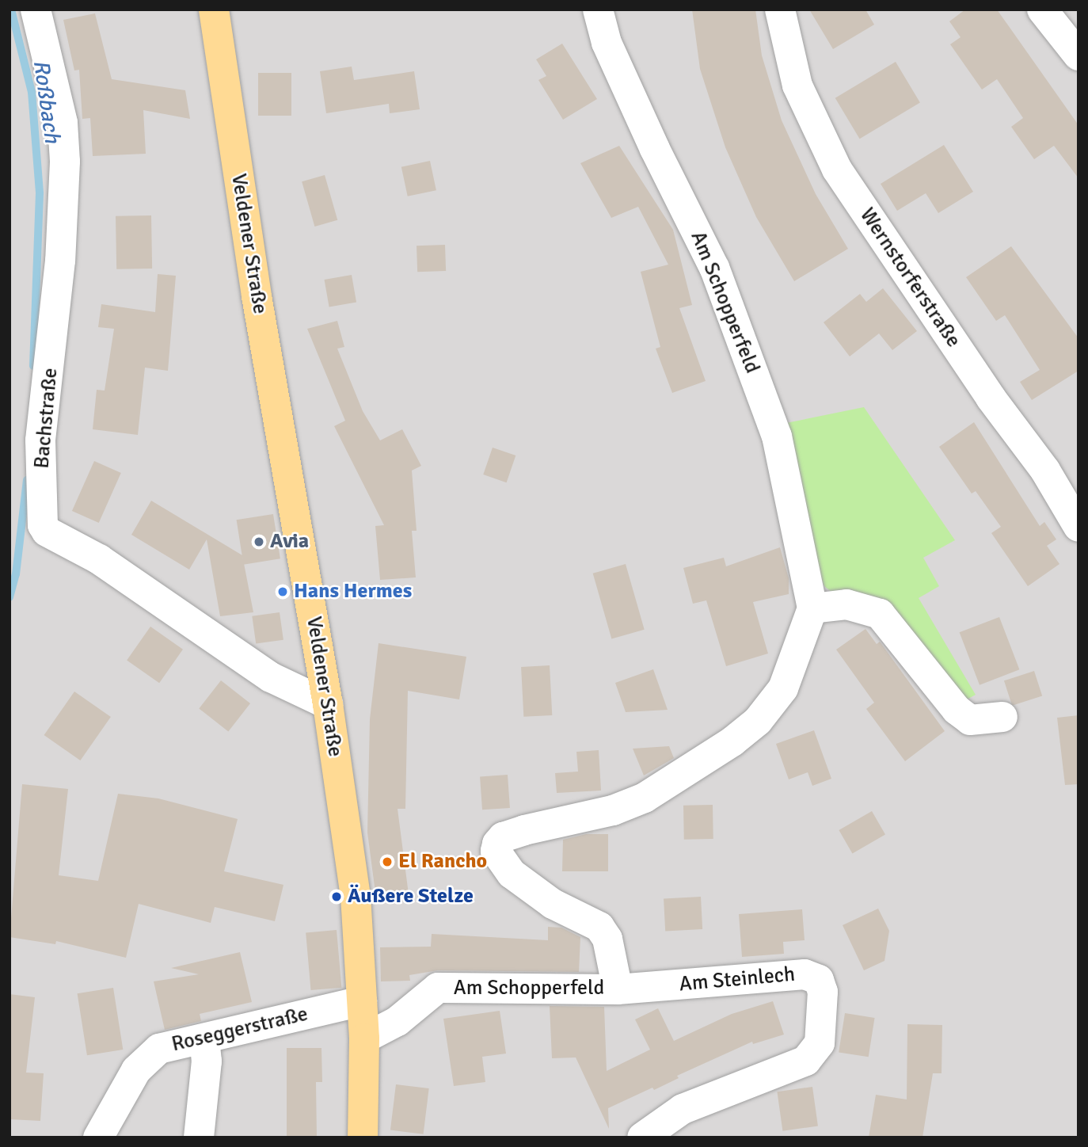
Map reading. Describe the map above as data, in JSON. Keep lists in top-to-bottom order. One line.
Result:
{"streets":{"main road":["Veldener Straße"],"street":["Wernstorferstraße","Am Schopperfeld","Bachstraße","Am Steinlech","Roseggerstraße"]},"crossings":[["Veldener Straße","Am Schopperfeld"],["Veldener Straße","Bachstraße"],["Veldener Straße","Roseggerstraße"],["Am Schopperfeld","Am Steinlech"]],"water":["Roßbach"],"places":["Avia","Hans Hermes","El Rancho","Äußere Stelze"]}
